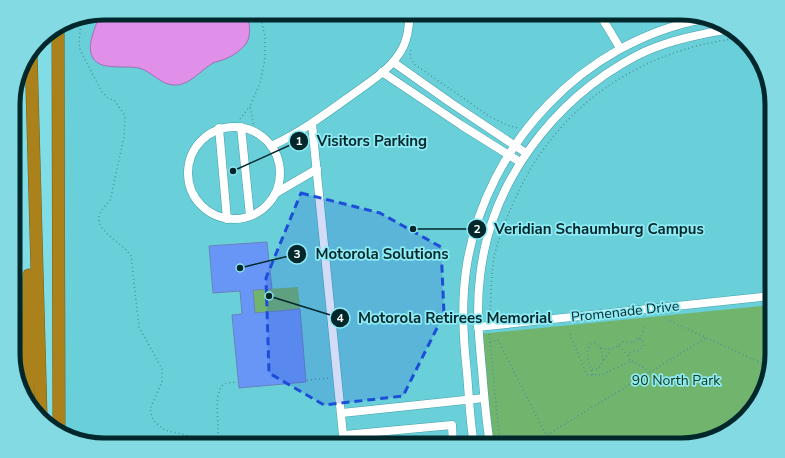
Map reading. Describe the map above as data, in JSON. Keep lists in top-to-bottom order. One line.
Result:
{"streets":{"street":["Promenade Drive"]},"parks":["90 North Park"],"places":["Visitors Parking","Veridian Schaumburg Campus","Motorola Solutions","Motorola Retirees Memorial"]}
